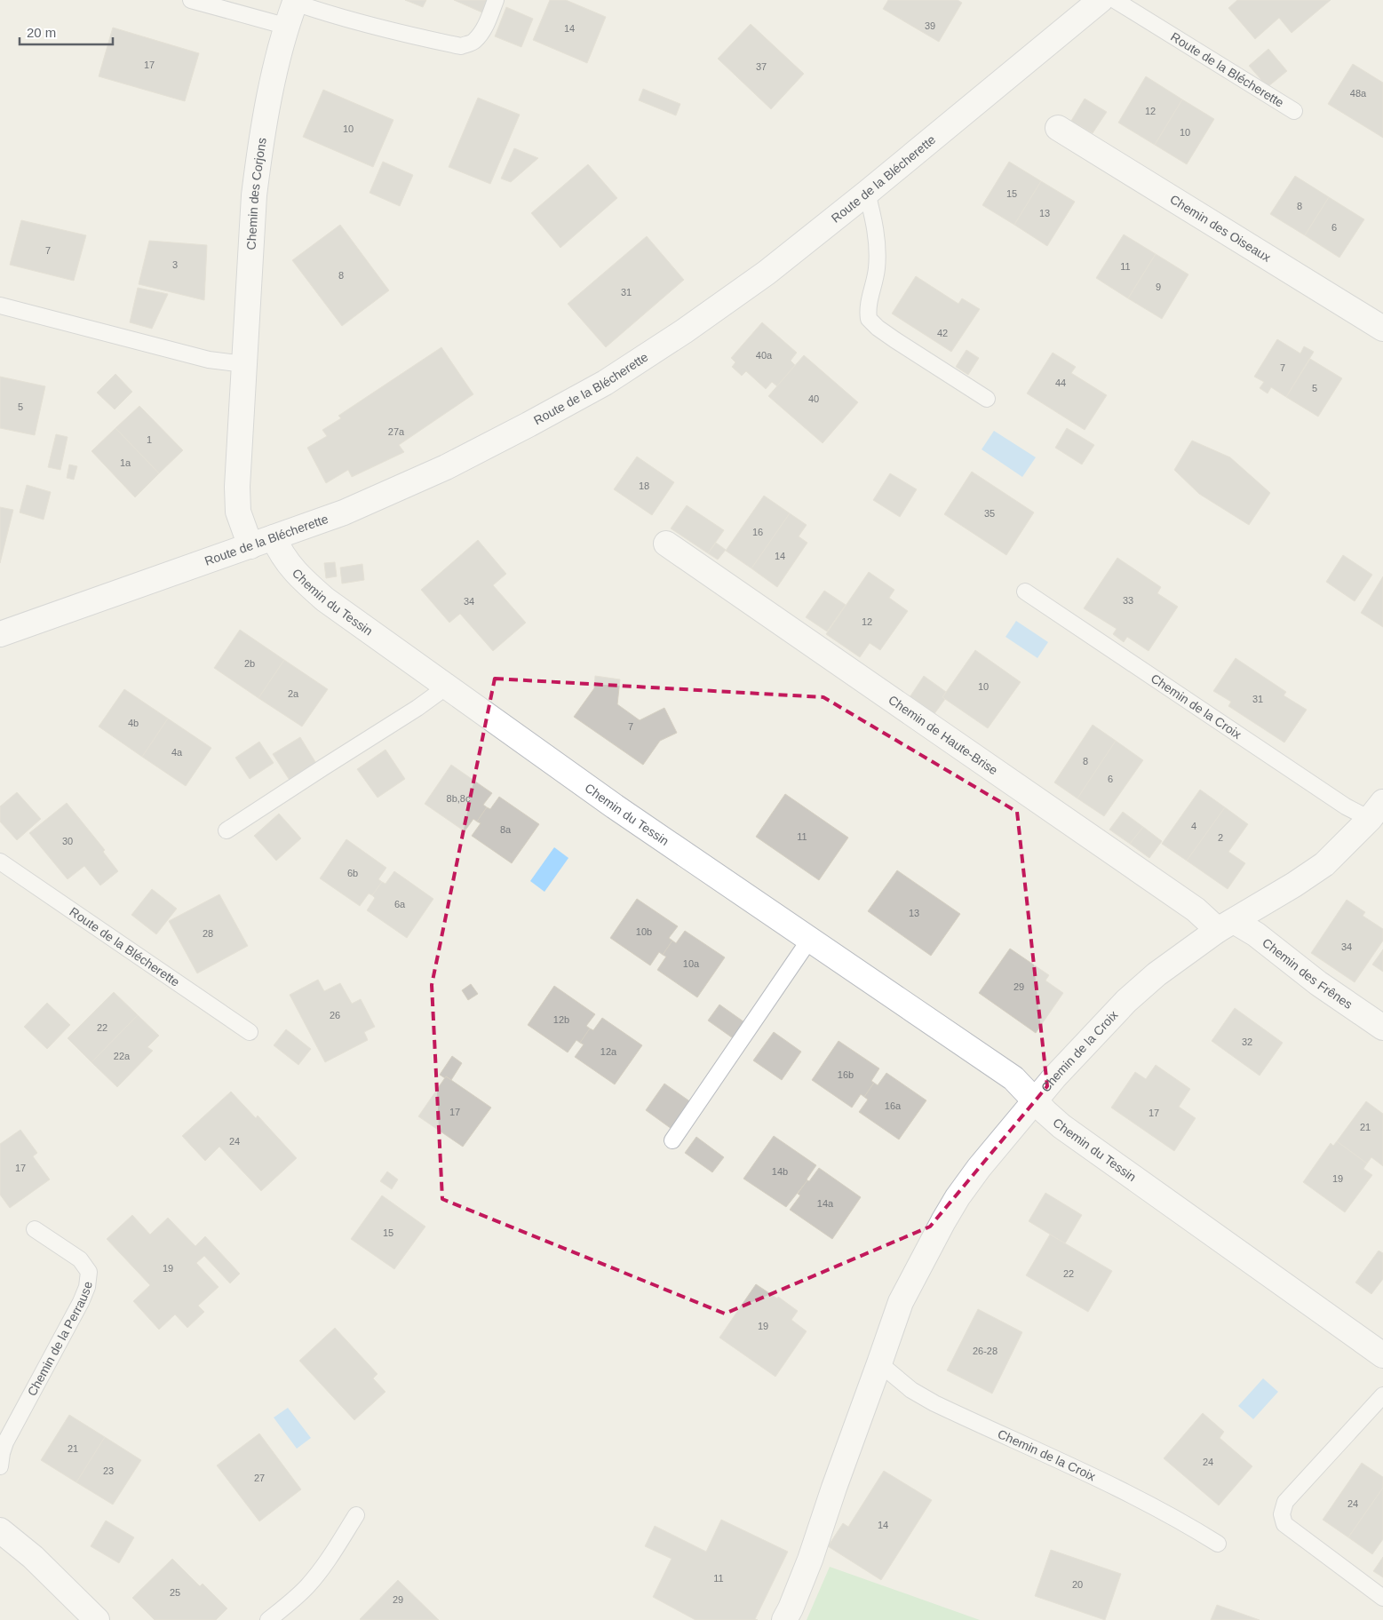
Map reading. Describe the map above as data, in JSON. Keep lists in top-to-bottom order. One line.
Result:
{"streets":{"street":["Route de la Blécherette","Chemin des Corjons","Chemin des Oiseaux","Chemin du Tessin","Chemin de la Croix","Chemin de Haute-Brise","Chemin des Frênes"],"lane":["Chemin de la Perrause"]},"crossings":[["Route de la Blécherette","Chemin des Corjons"],["Route de la Blécherette","Chemin du Tessin"],["Chemin du Tessin","Chemin de la Croix"],["Chemin de la Croix","Chemin de Haute-Brise"],["Chemin de la Croix","Chemin des Frênes"],["Chemin de Haute-Brise","Chemin des Frênes"]],"house_numbers":["39","14","17","37","48a","12","10","10","15","8","13","6","7","3","11","8","9","31","42","40a","7","44","5","40","5","27a","1","1a","18","35","16","14","33","34","12","2b","10","2a","31","4b","7","4a","8","6","8b,8c","4","8a","11","2","30","6b","6a","13","10b","28","34","10a","29","26","12b","22","32","12a","22a","16b","16a","17","17","21","24","17","14b","19","14a","15","19","22","19","26-28","21","24","23","27","24","14","11","20","25","29"],"scale_bar":"20 m"}
